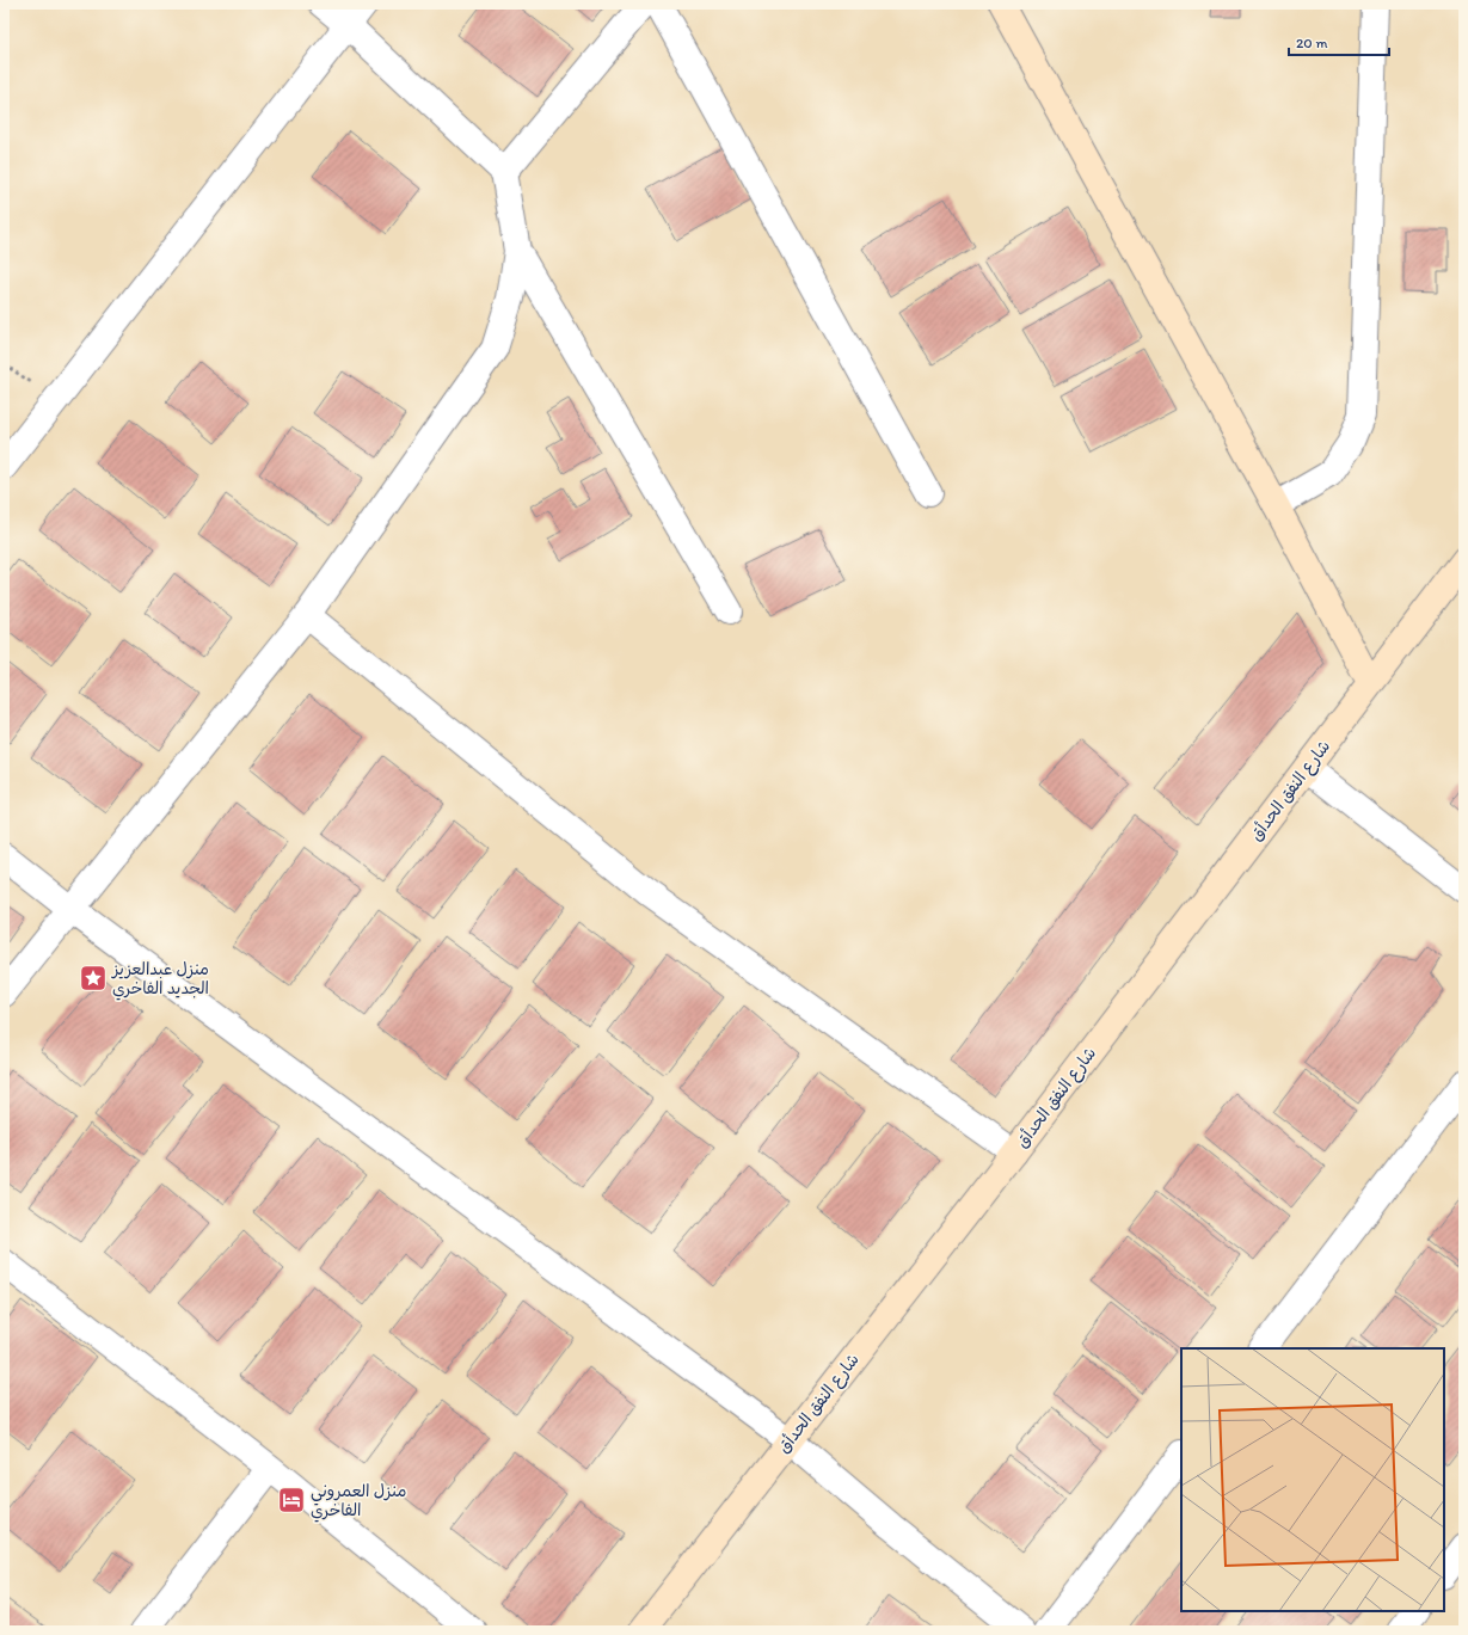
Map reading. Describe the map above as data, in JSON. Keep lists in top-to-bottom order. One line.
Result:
{"streets":{"main road":["شارع النفق الحدأق"]},"places":{"place":["منزل عبدالعزيز الجديد الفاخري"],"hotel":["منزل العمروني الفاخري"]},"scale_bar":"20 m"}
